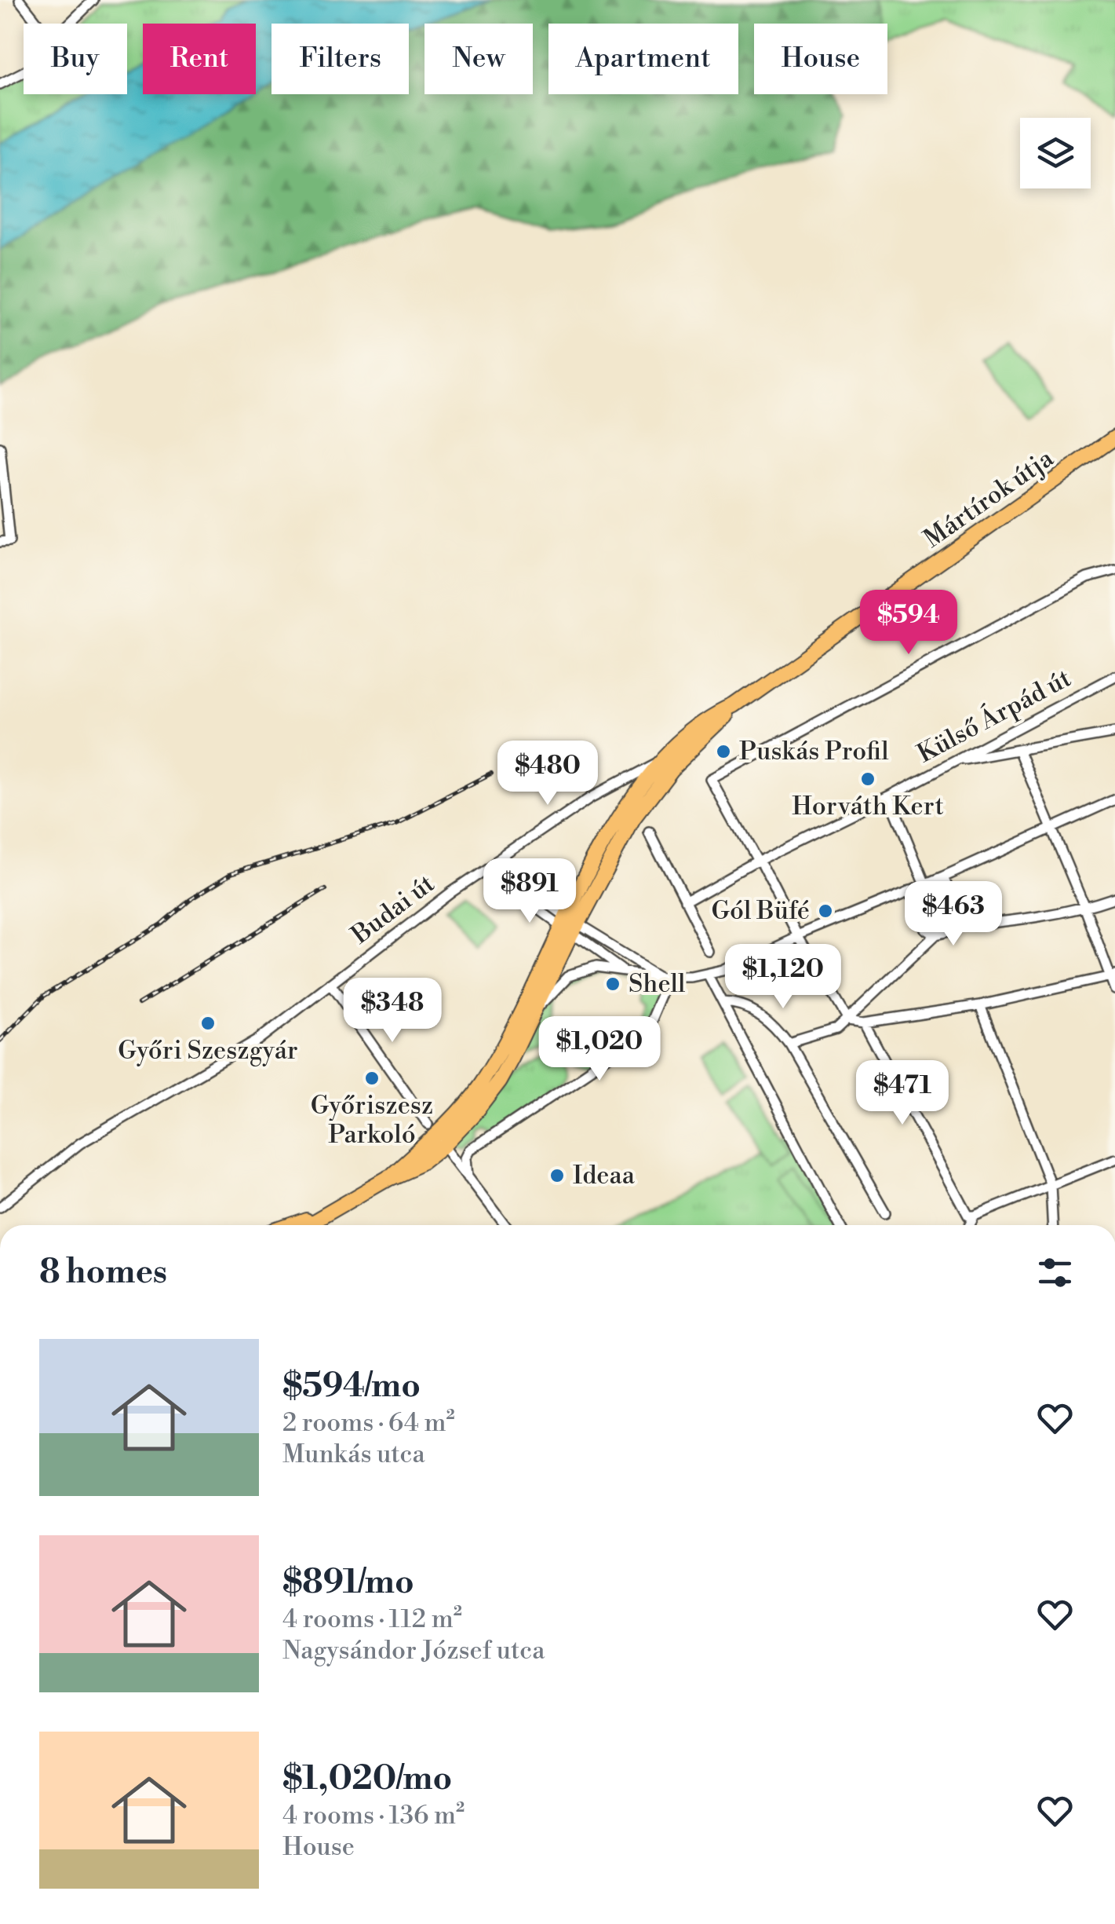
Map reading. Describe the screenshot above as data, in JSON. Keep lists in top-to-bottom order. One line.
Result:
{"streets":{"main road":["Mártírok útja"],"street":["Külső Árpád út","Budai út"]},"crossings":[["Mártírok útja","Budai út"]],"places":["Puskás Profil","Horváth Kert","Gól Büfé","Shell","Győri Szeszgyár","Győriszesz Parkoló","Ideaa"],"page":{"chip":["Buy","Rent","Filters","New","Apartment","House"],"price":["$594","$480","$891","$463","$1,120","$348","$1,020","$471"],"heading":"8 homes","list":[{"name":"$594/mo","note":"2 rooms · 64 m² · Munkás utca"},{"name":"$891/mo","note":"4 rooms · 112 m² · Nagysándor József utca"},{"name":"$1,020/mo","note":"4 rooms · 136 m² · House"}]}}
